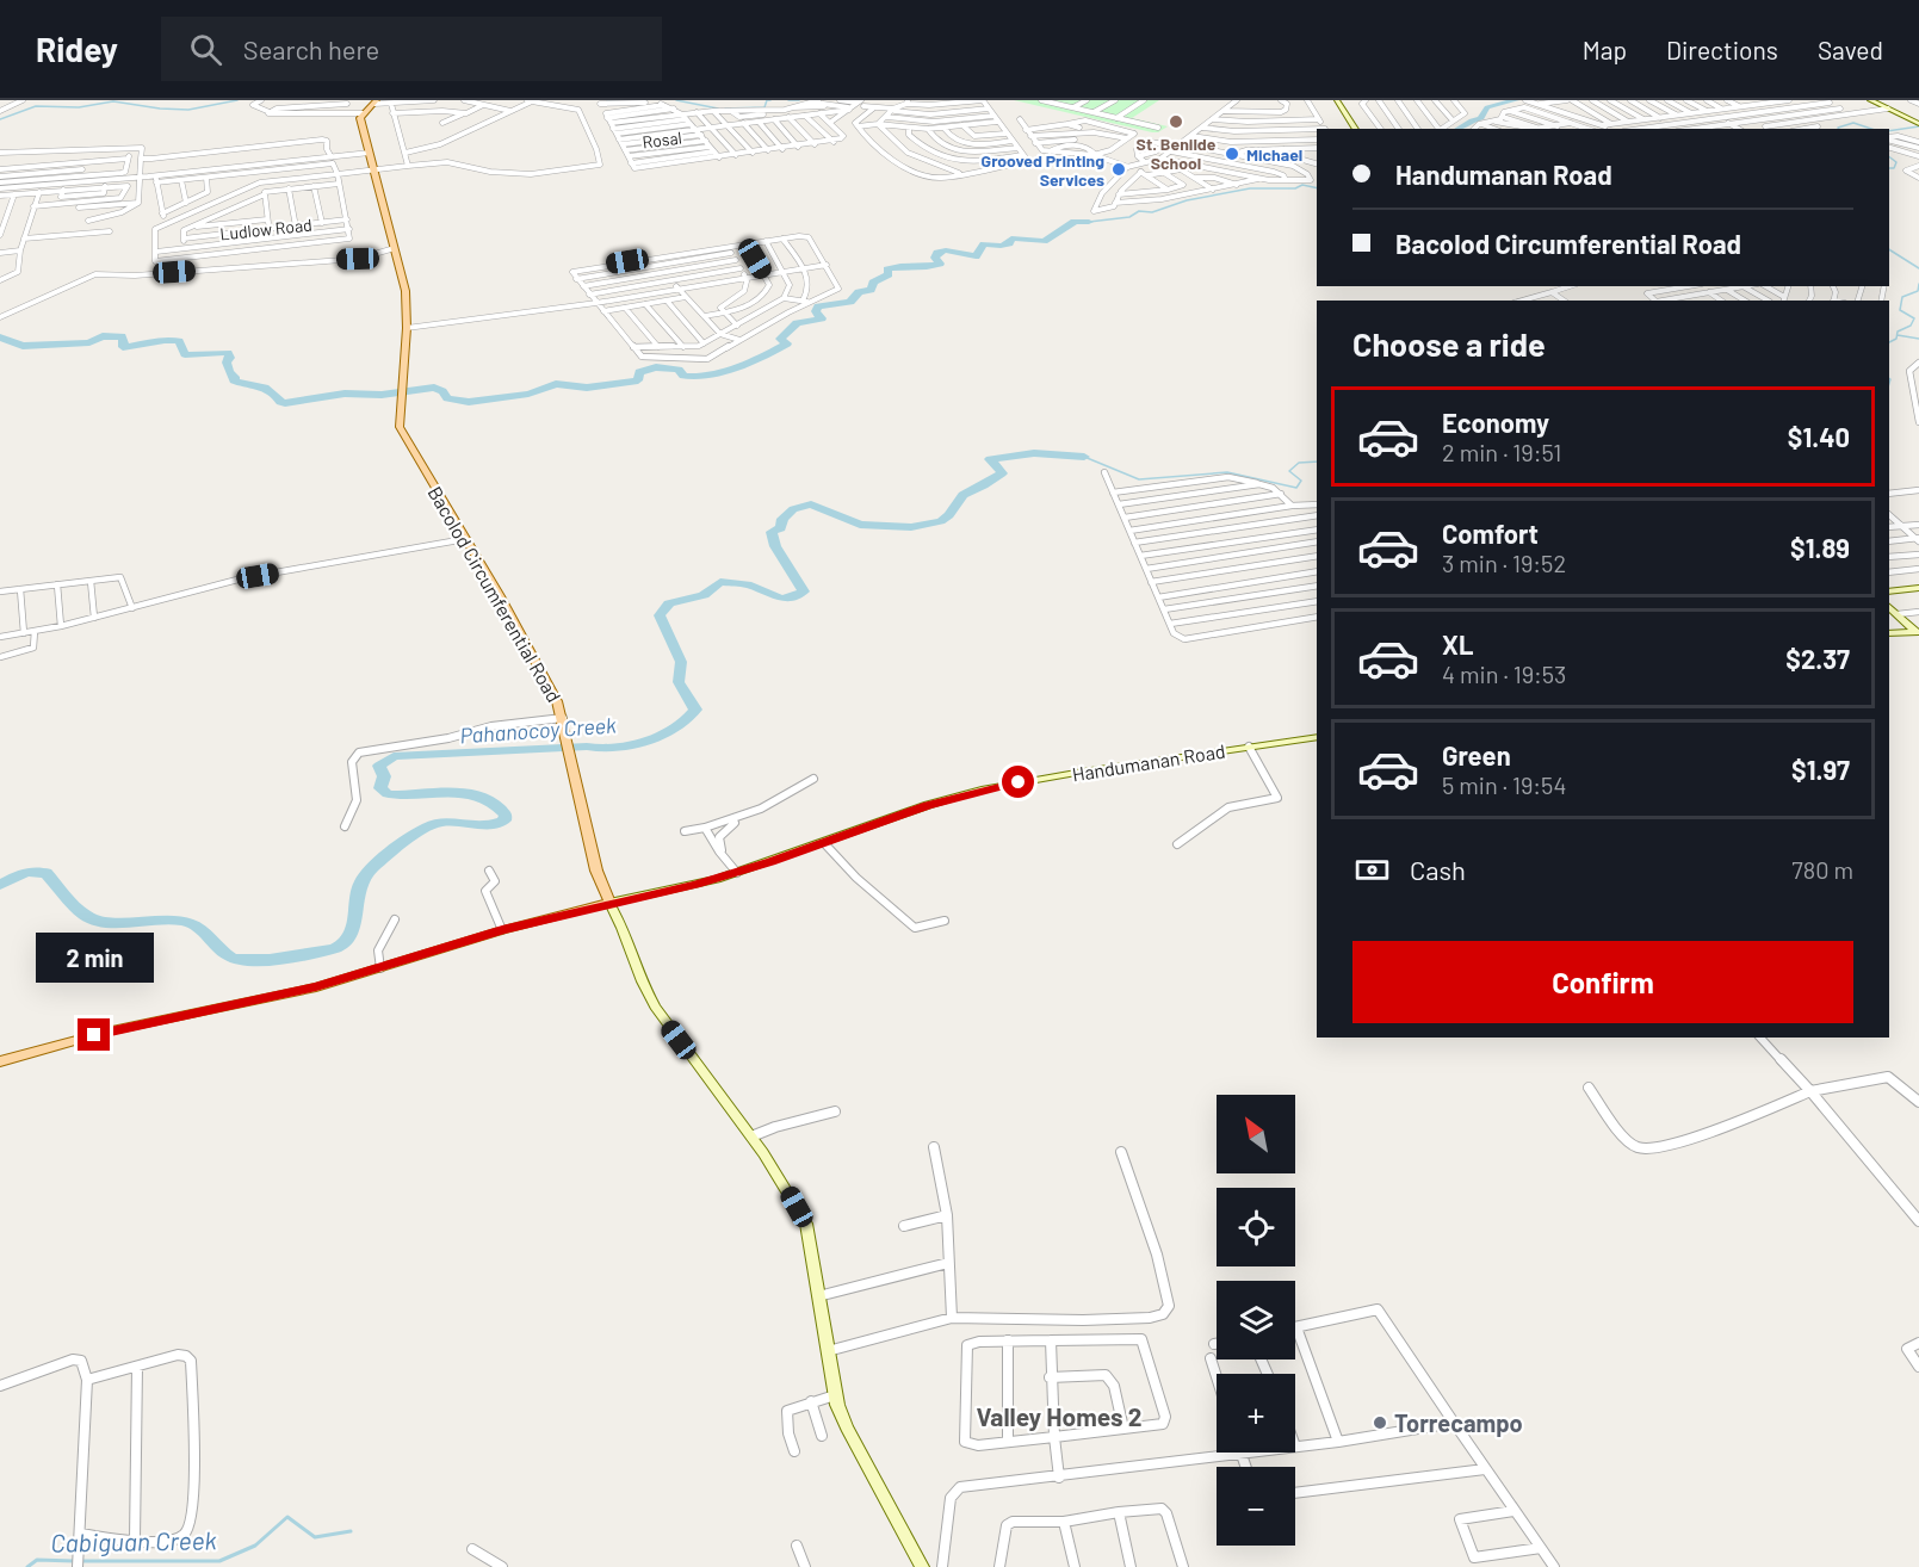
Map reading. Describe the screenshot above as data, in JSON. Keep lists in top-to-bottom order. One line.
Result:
{"streets":{"main road":["Bacolod Circumferential Road"],"street":["Rosal","Ludlow Road","Handumanan Road"]},"crossings":[["Bacolod Circumferential Road","Handumanan Road"]],"districts":["Valley Homes 2"],"water":["Pahanocoy Creek","Cabiguan Creek"],"places":["St. Benilde School","Michael","Grooved Printing Services","Torrecampo"],"north":"top left","page":{"header":"Ridey","search":"Search here","nav":["Map","Directions","Saved"],"banner":["Handumanan Road","Bacolod Circumferential Road"],"heading":"Choose a ride","list":[{"name":"Economy","note":"2 min · 19:51","value":"$1.40"},{"name":"Comfort","note":"3 min · 19:52","value":"$1.89"},{"name":"XL","note":"4 min · 19:53","value":"$2.37"},{"name":"Green","note":"5 min · 19:54","value":"$1.97"}],"pay":["Cash","780 m"],"buttons":"Confirm","bubble":"2 min","map_buttons":["+","−"]}}
